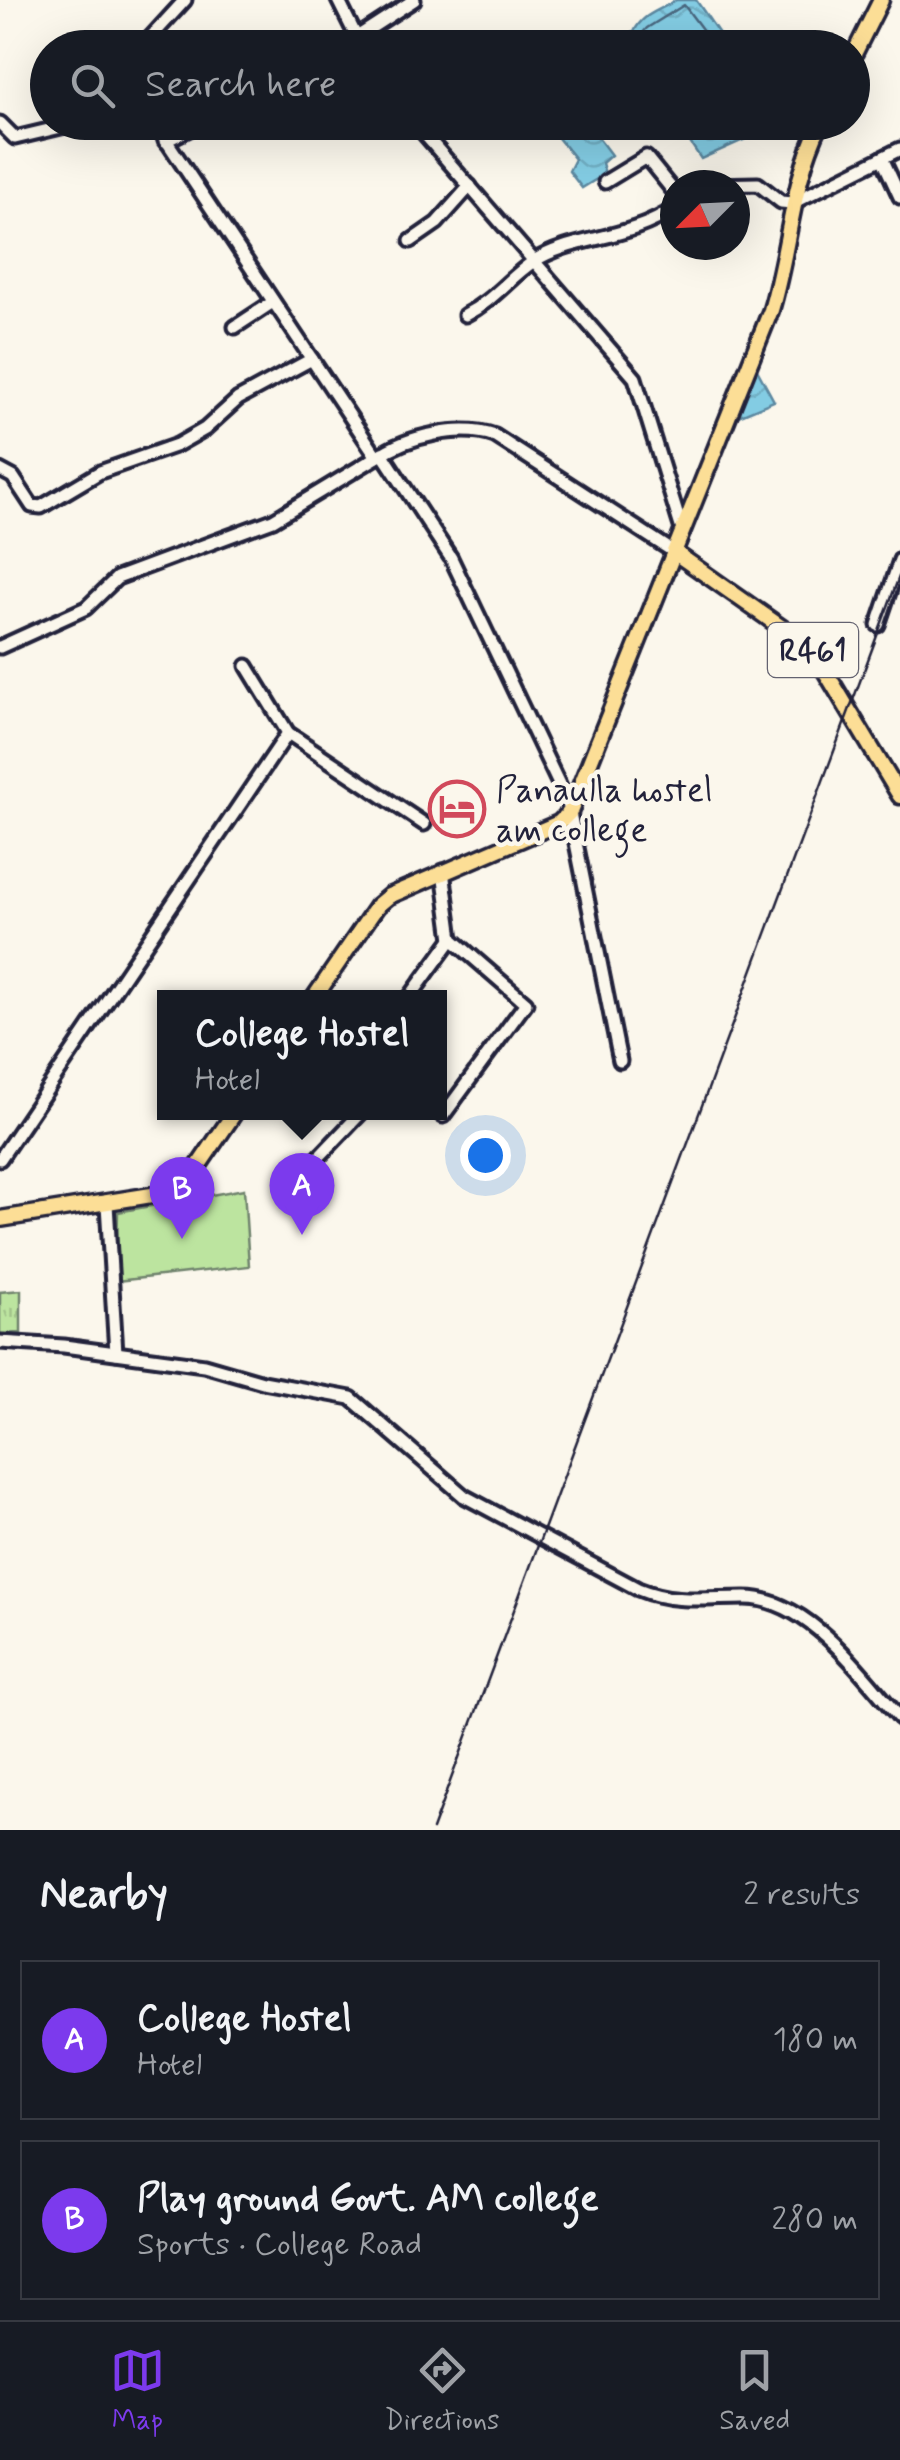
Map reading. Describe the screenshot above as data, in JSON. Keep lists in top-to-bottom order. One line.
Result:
{"streets":{"main road":["R461"]},"places":{"hotel":["Panaulla hostel am college"]},"north":"bottom left","page":{"search":"Search here","popup":["College Hostel","Hotel"],"pins":["A","B"],"heading":["Nearby","2 results"],"list":[{"mark":"A","name":"College Hostel","note":"Hotel","value":"180 m"},{"mark":"B","name":"Play ground Govt. AM college","note":"Sports · College Road","value":"280 m"}],"nav":["Map","Directions","Saved"]}}
